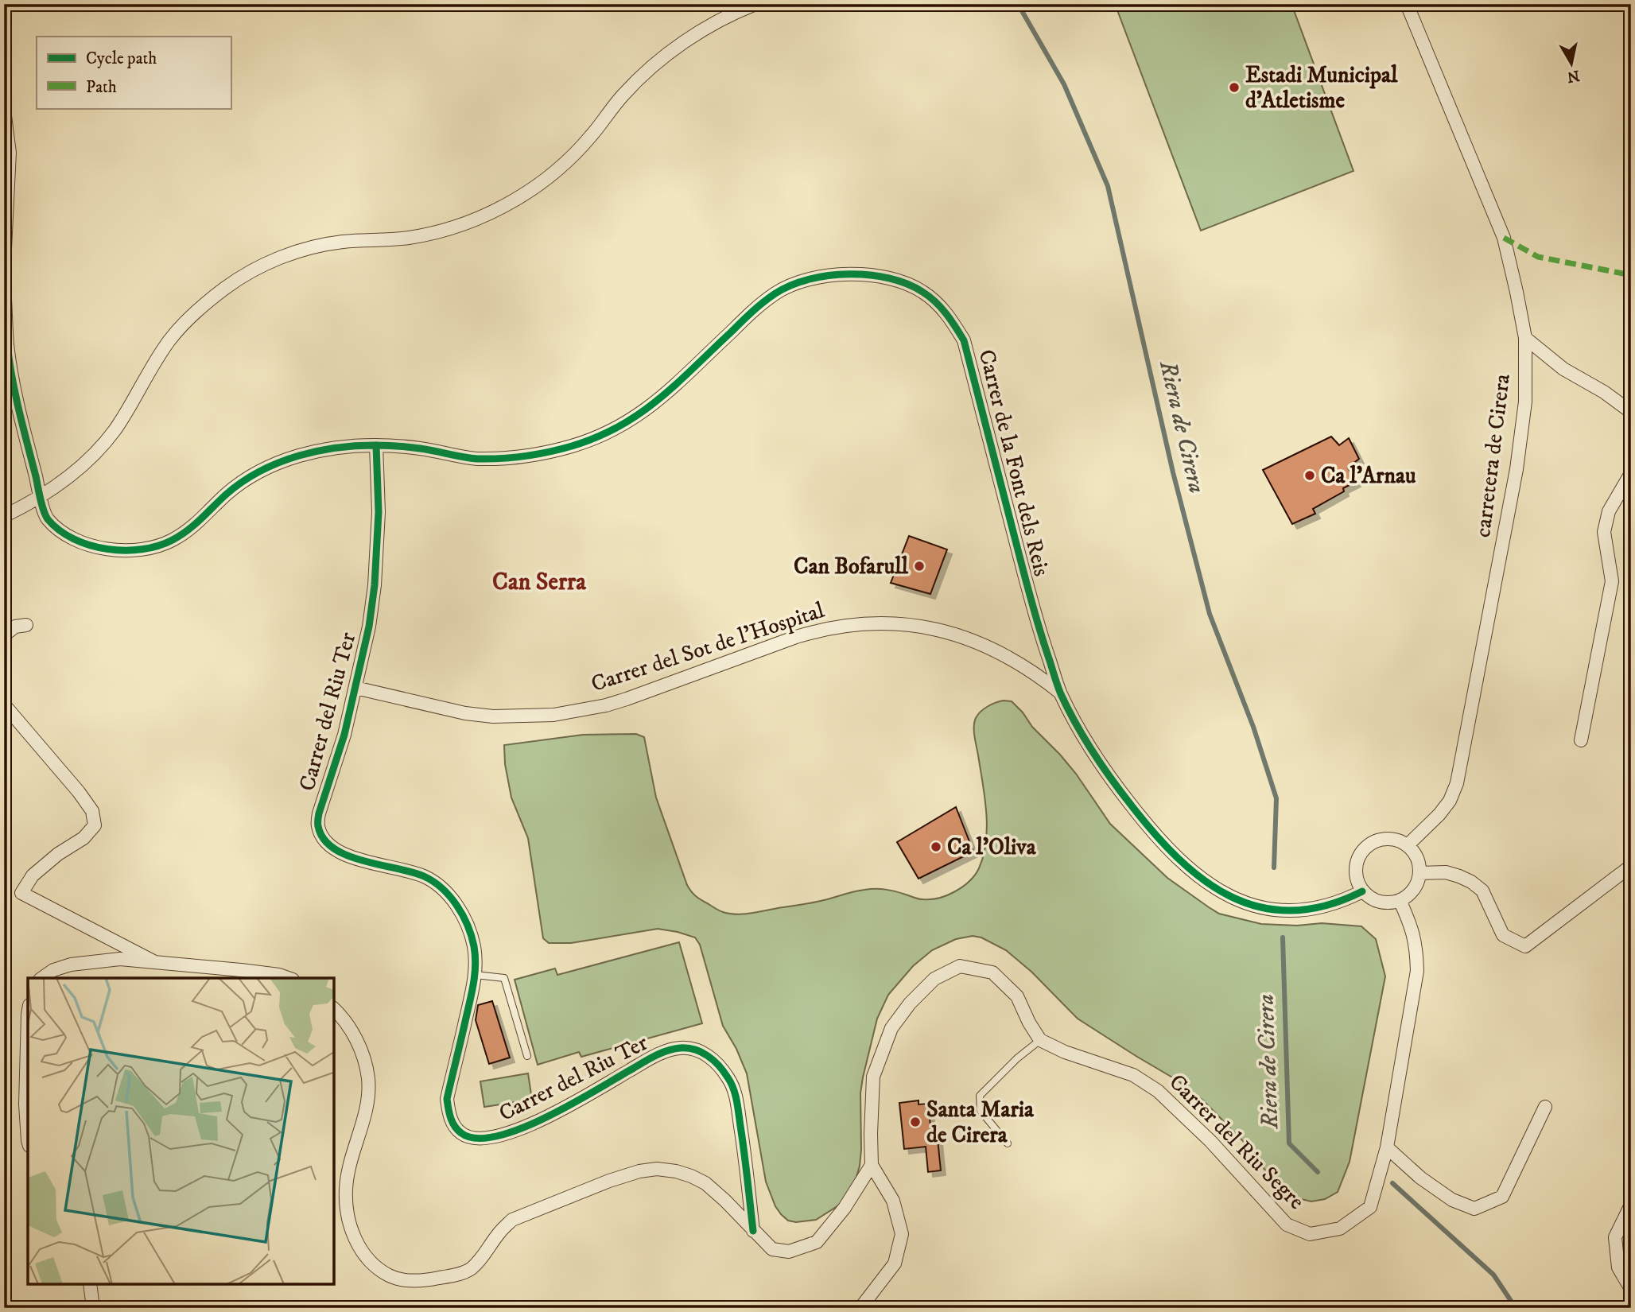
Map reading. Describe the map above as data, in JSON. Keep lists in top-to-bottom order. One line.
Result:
{"streets":{"street":["carretera de Cirera","Carrer de la Font dels Reis","Carrer del Sot de l'Hospital","Carrer del Riu Ter","Carrer del Riu Segre"]},"crossings":[["carretera de Cirera","Carrer de la Font dels Reis"],["carretera de Cirera","Carrer del Riu Segre"],["Carrer de la Font dels Reis","Carrer del Sot de l'Hospital"],["Carrer de la Font dels Reis","Carrer del Riu Ter"],["Carrer de la Font dels Reis","Carrer del Riu Segre"],["Carrer del Sot de l'Hospital","Carrer del Riu Ter"]],"districts":["Can Serra"],"water":["Riera de Cirera"],"places":["Estadi Municipal d'Atletisme","Ca l'Arnau","Can Bofarull","Ca l'Oliva","Santa Maria de Cirera"],"legend":["Cycle path","Path"],"north":"bottom"}
